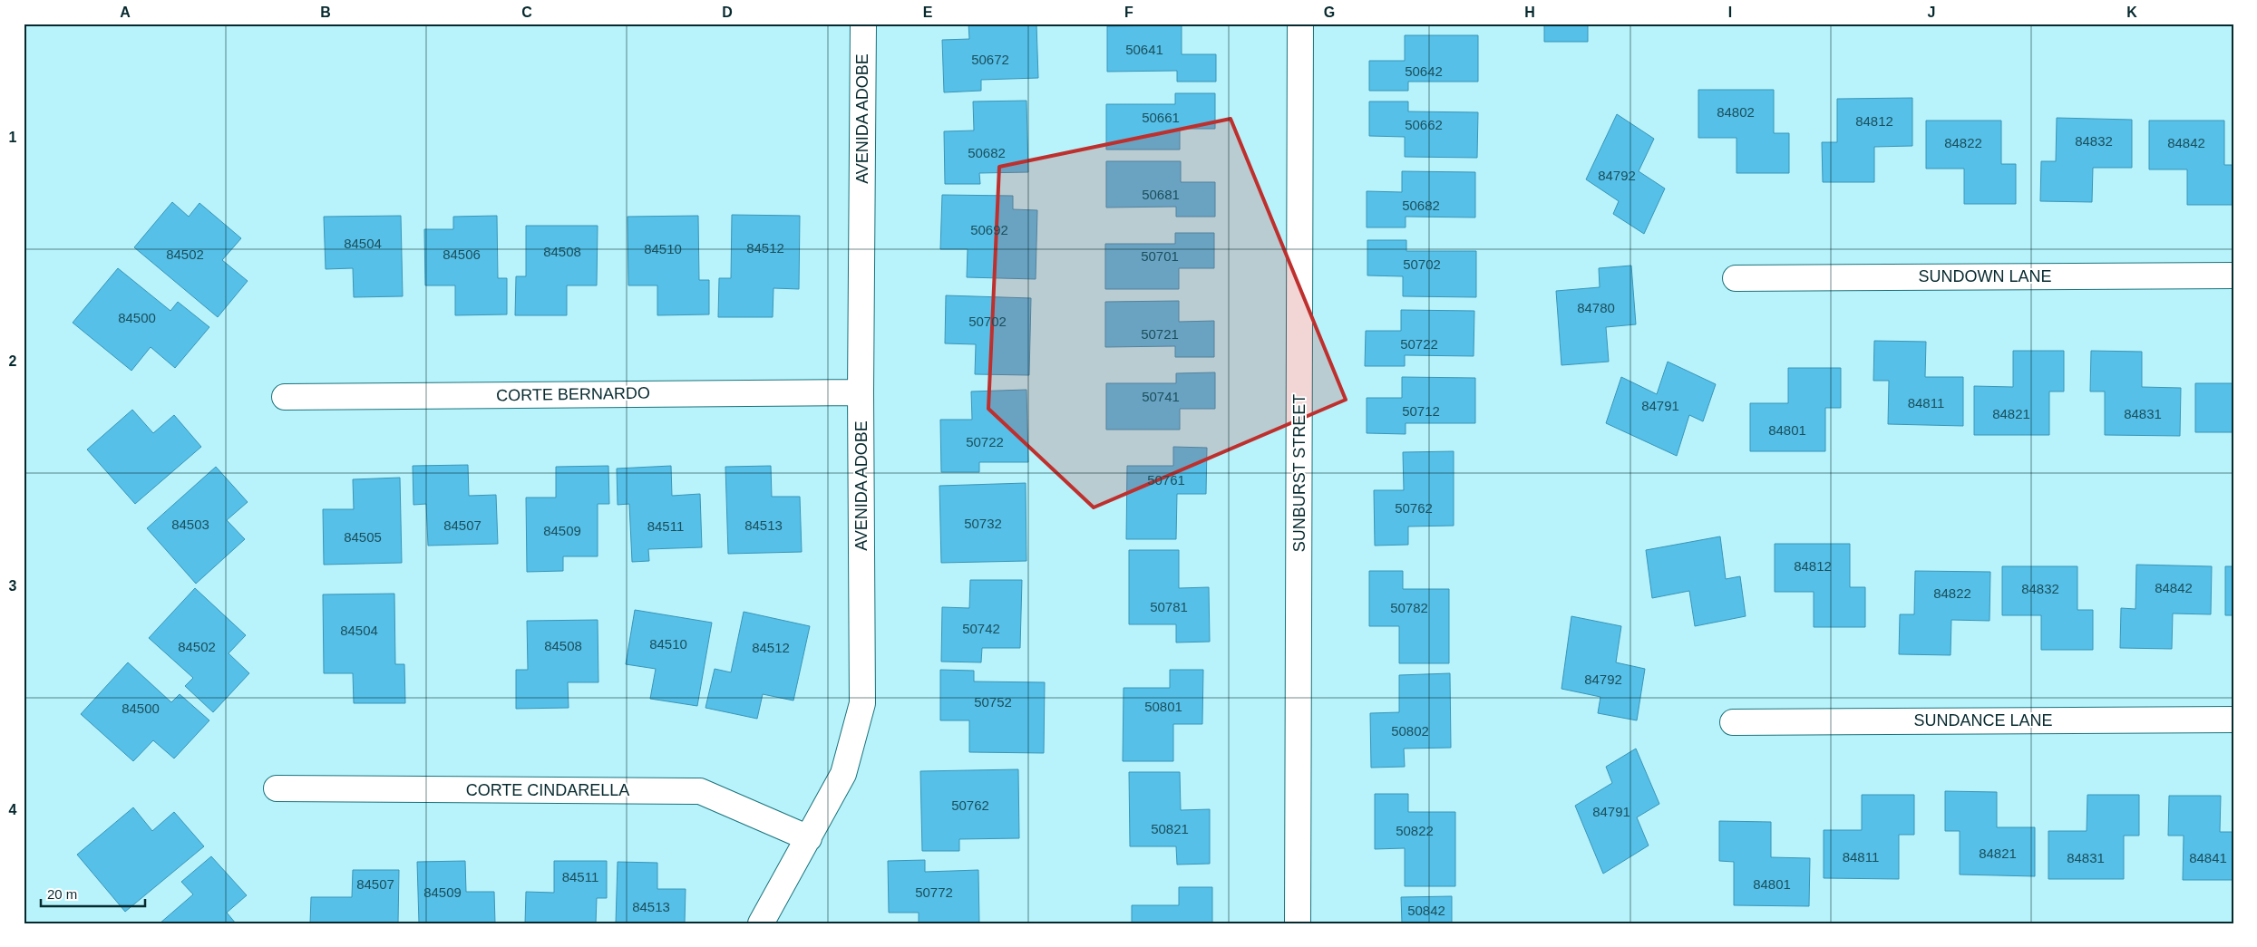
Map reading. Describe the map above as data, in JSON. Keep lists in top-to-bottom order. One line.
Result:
{"streets":{"street":["AVENIDA ADOBE","SUNDOWN LANE","CORTE BERNARDO","SUNBURST STREET","SUNDANCE LANE","CORTE CINDARELLA"]},"crossings":[["AVENIDA ADOBE","CORTE BERNARDO"],["AVENIDA ADOBE","CORTE CINDARELLA"]],"house_numbers":["50641","50672","50642","84802","50661","84812","50662","84832","84822","84842","50682","84792","50681","50682","50692","84504","84512","84510","84508","84502","84506","50701","50702","84780","84500","50702","50721","50722","50741","84811","84791","50712","84821","84831","84801","50722","50761","50762","50732","84503","84507","84513","84511","84509","84505","84812","84842","84832","84822","50781","50782","50742","84504","84510","84508","84502","84512","84792","50752","50801","84500","50802","50762","84791","50821","50822","84821","84811","84831","84841","84511","84507","84801","84509","50772","84513","50842"],"scale_bar":"20 m","grid":{"columns":["A","B","C","D","E","F","G","H","I","J","K"],"rows":["1","2","3","4"]}}
